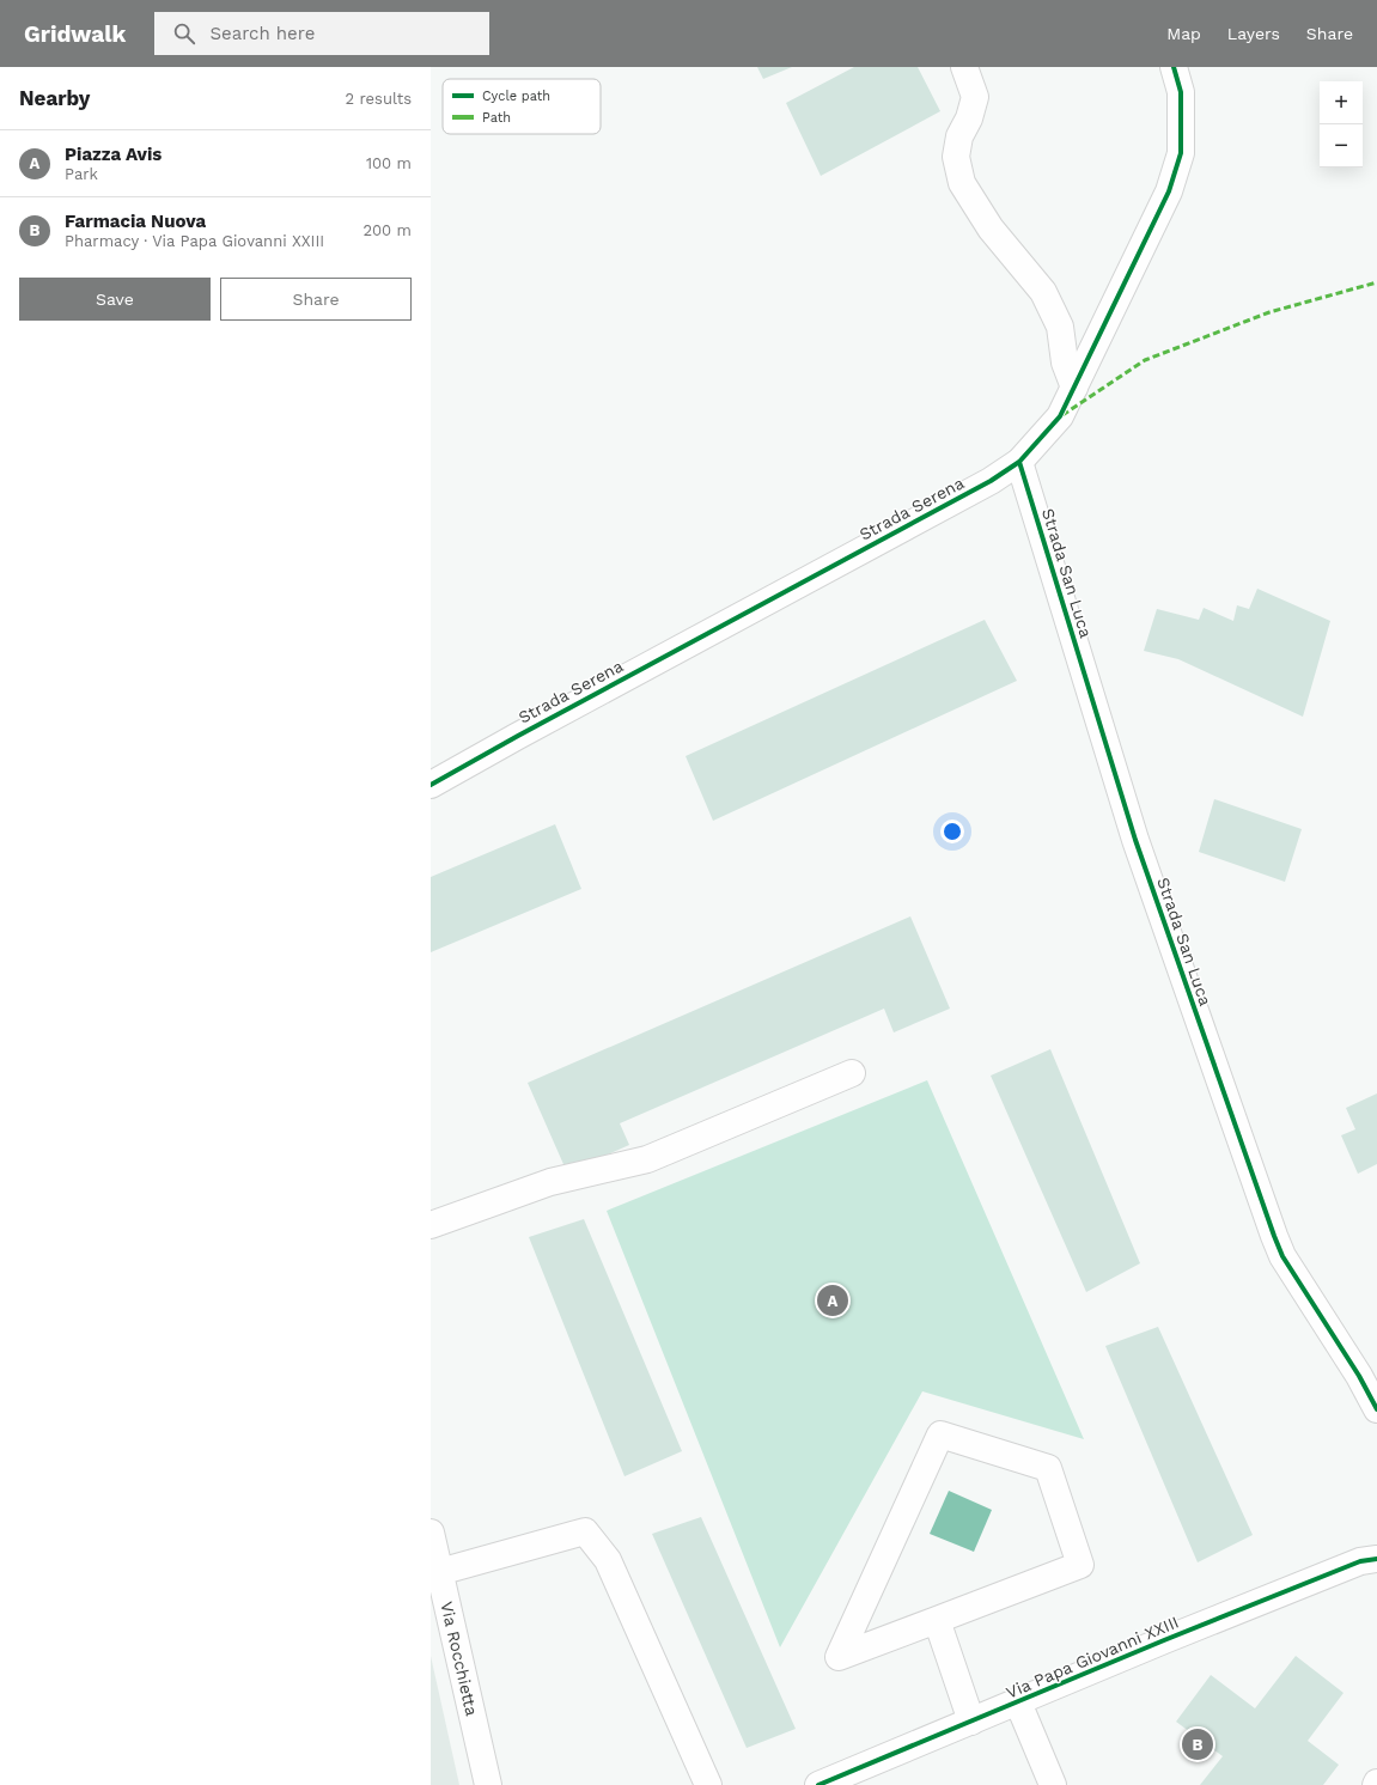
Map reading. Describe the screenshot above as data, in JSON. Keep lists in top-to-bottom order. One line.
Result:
{"streets":{"street":["Strada Serena","Strada San Luca","Via Papa Giovanni XXIII","Via Rocchietta"]},"crossings":[["Strada Serena","Strada San Luca"]],"legend":["Cycle path","Path"],"page":{"header":"Gridwalk","search":"Search here","nav":["Map","Layers","Share"],"heading":["Nearby","2 results"],"map_buttons":["+","−"],"list":[{"mark":"A","name":"Piazza Avis","note":"Park","value":"100 m"},{"mark":"B","name":"Farmacia Nuova","note":"Pharmacy · Via Papa Giovanni XXIII","value":"200 m"}],"buttons":["Save","Share"],"pins":["A","B"]}}
